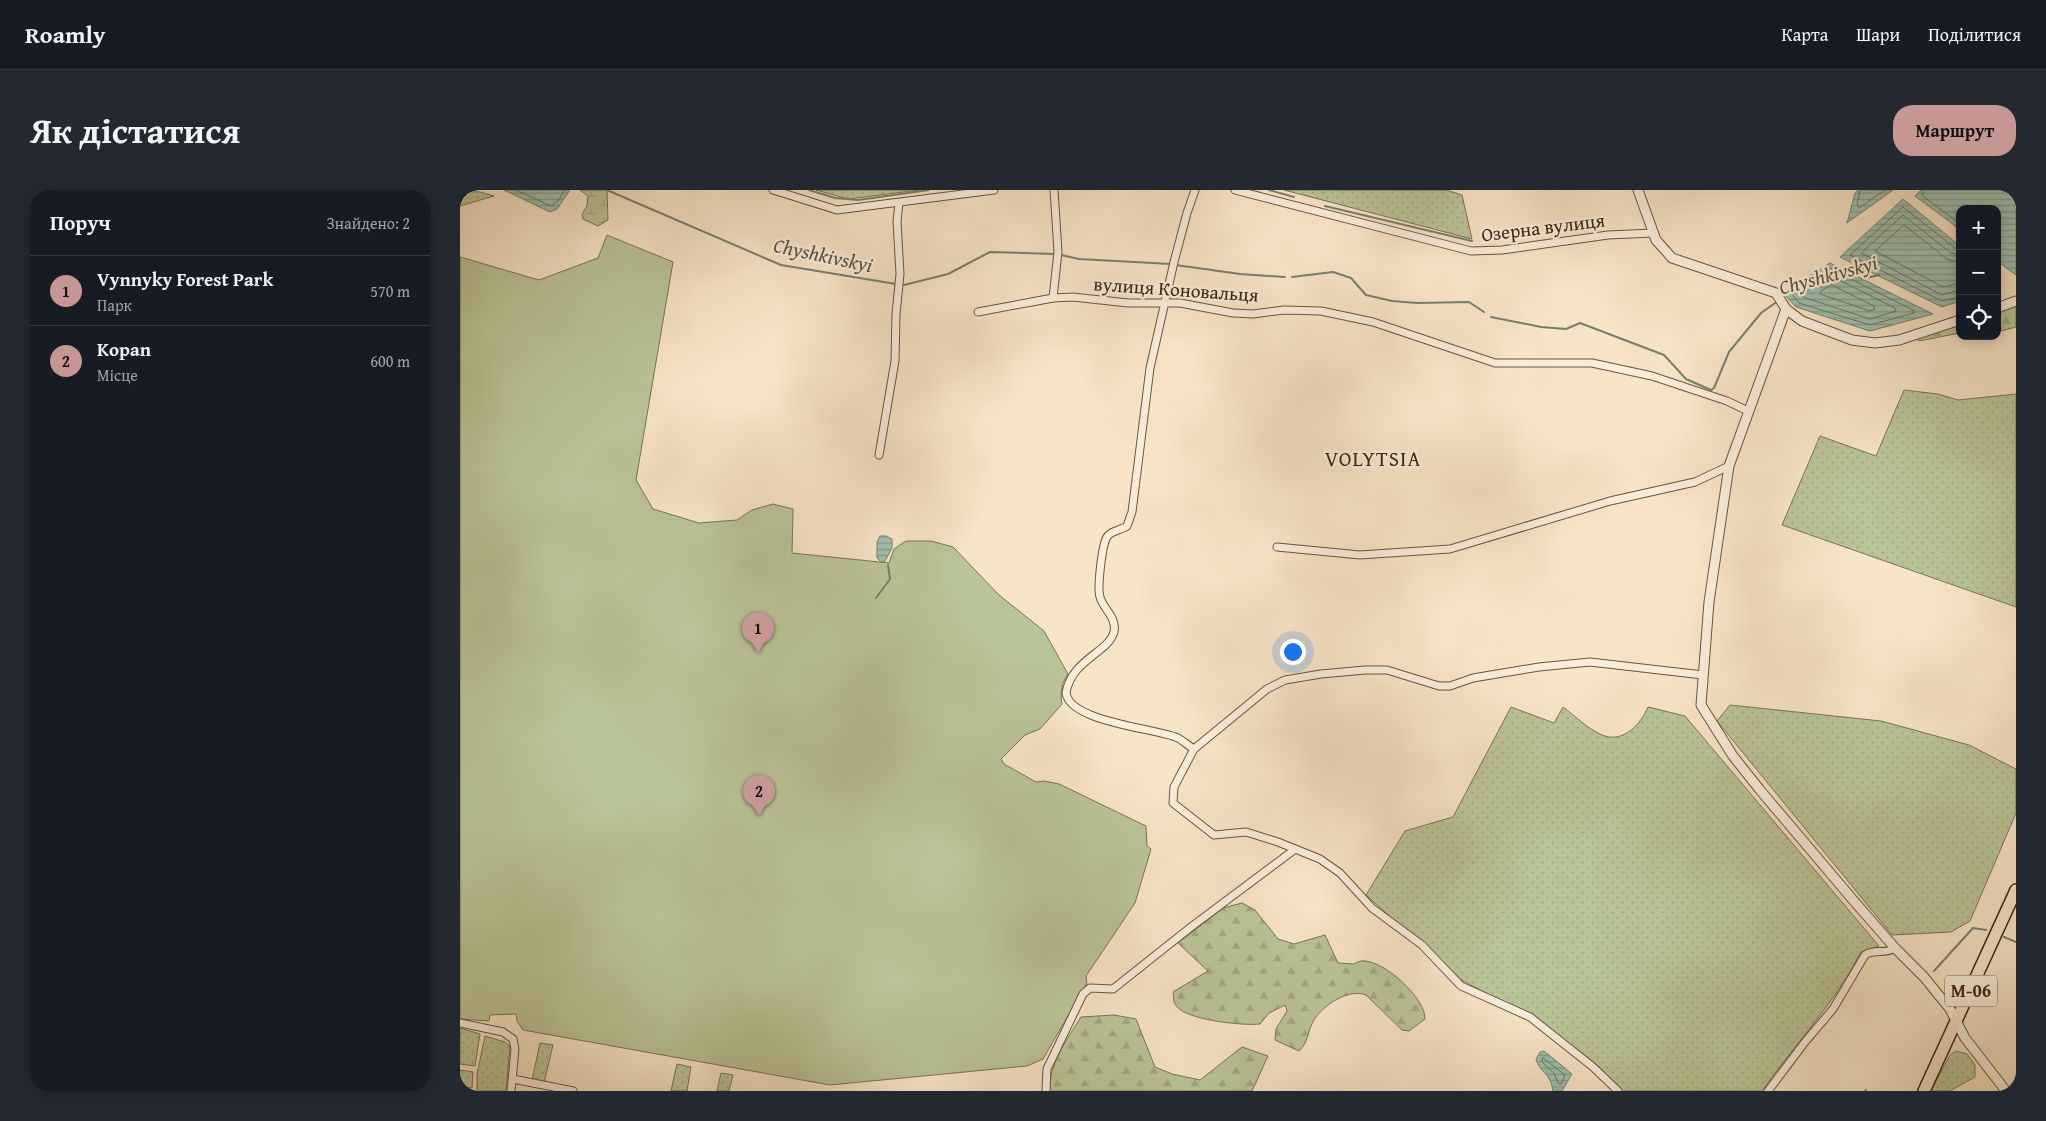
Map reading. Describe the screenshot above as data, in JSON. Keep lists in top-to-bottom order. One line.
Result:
{"streets":{"highway":["М-06"],"street":["Озерна вулиця","вулиця Коновальця"]},"districts":["VOLYTSIA"],"water":["Chyshkivskyi"],"page":{"header":"Roamly","nav":["Карта","Шари","Поділитися"],"title":"Як дістатися","buttons":"Маршрут","heading":["Поруч","Знайдено: 2"],"map_buttons":["+","−"],"list":[{"mark":"1","name":"Vynnyky Forest Park","note":"Парк","value":"570 m"},{"mark":"2","name":"Kopan","note":"Місце","value":"600 m"}],"pins":["1","2"]}}
